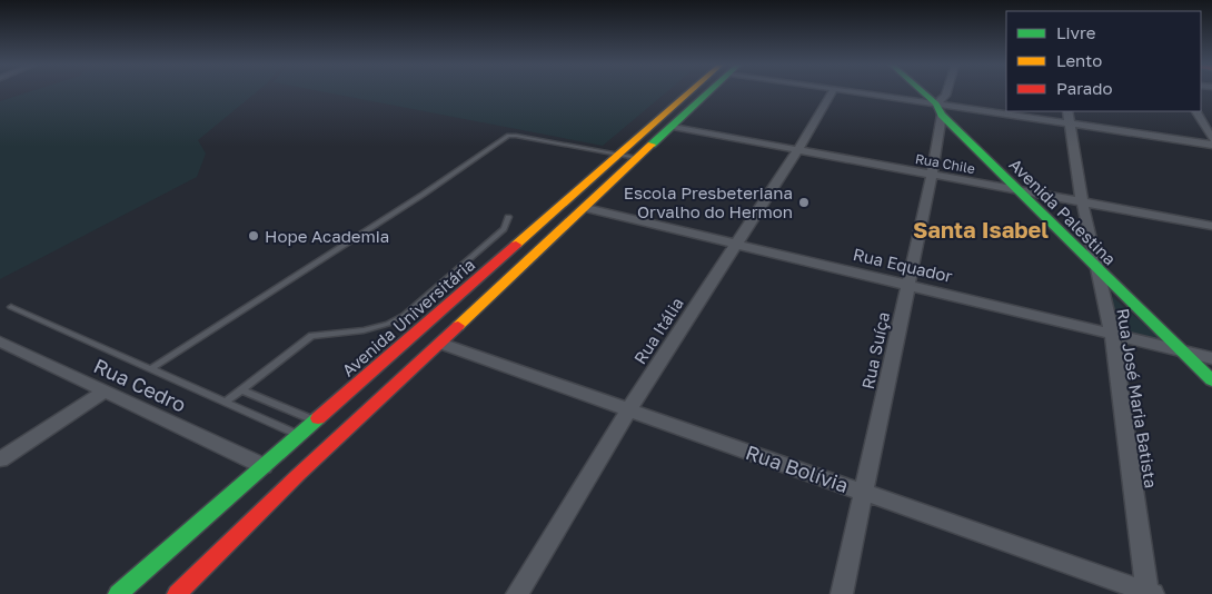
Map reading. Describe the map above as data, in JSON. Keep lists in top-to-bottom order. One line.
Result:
{"streets":{"main road":["Avenida Palestina","Avenida Universitária"],"street":["Rua Chile","Rua Equador","Rua Itália","Rua Suíça","Rua Cedro","Rua José Maria Batista","Rua Bolívia"]},"crossings":[["Rua Chile","Avenida Palestina"],["Rua Chile","Avenida Universitária"],["Rua Chile","Rua Itália"],["Rua Chile","Rua Suíça"],["Rua Chile","Rua José Maria Batista"],["Avenida Palestina","Rua Equador"],["Avenida Palestina","Rua Suíça"],["Avenida Palestina","Rua José Maria Batista"],["Rua Equador","Avenida Universitária"],["Rua Equador","Rua Itália"],["Rua Equador","Rua Suíça"],["Rua Equador","Rua José Maria Batista"],["Avenida Universitária","Rua Cedro"],["Avenida Universitária","Rua Bolívia"],["Rua Itália","Rua Bolívia"],["Rua Suíça","Rua Bolívia"],["Rua José Maria Batista","Rua Bolívia"]],"districts":["Santa Isabel"],"places":["Escola Presbeteriana Orvalho do Hermon","Hope Academia"],"legend":["Livre","Lento","Parado"]}
